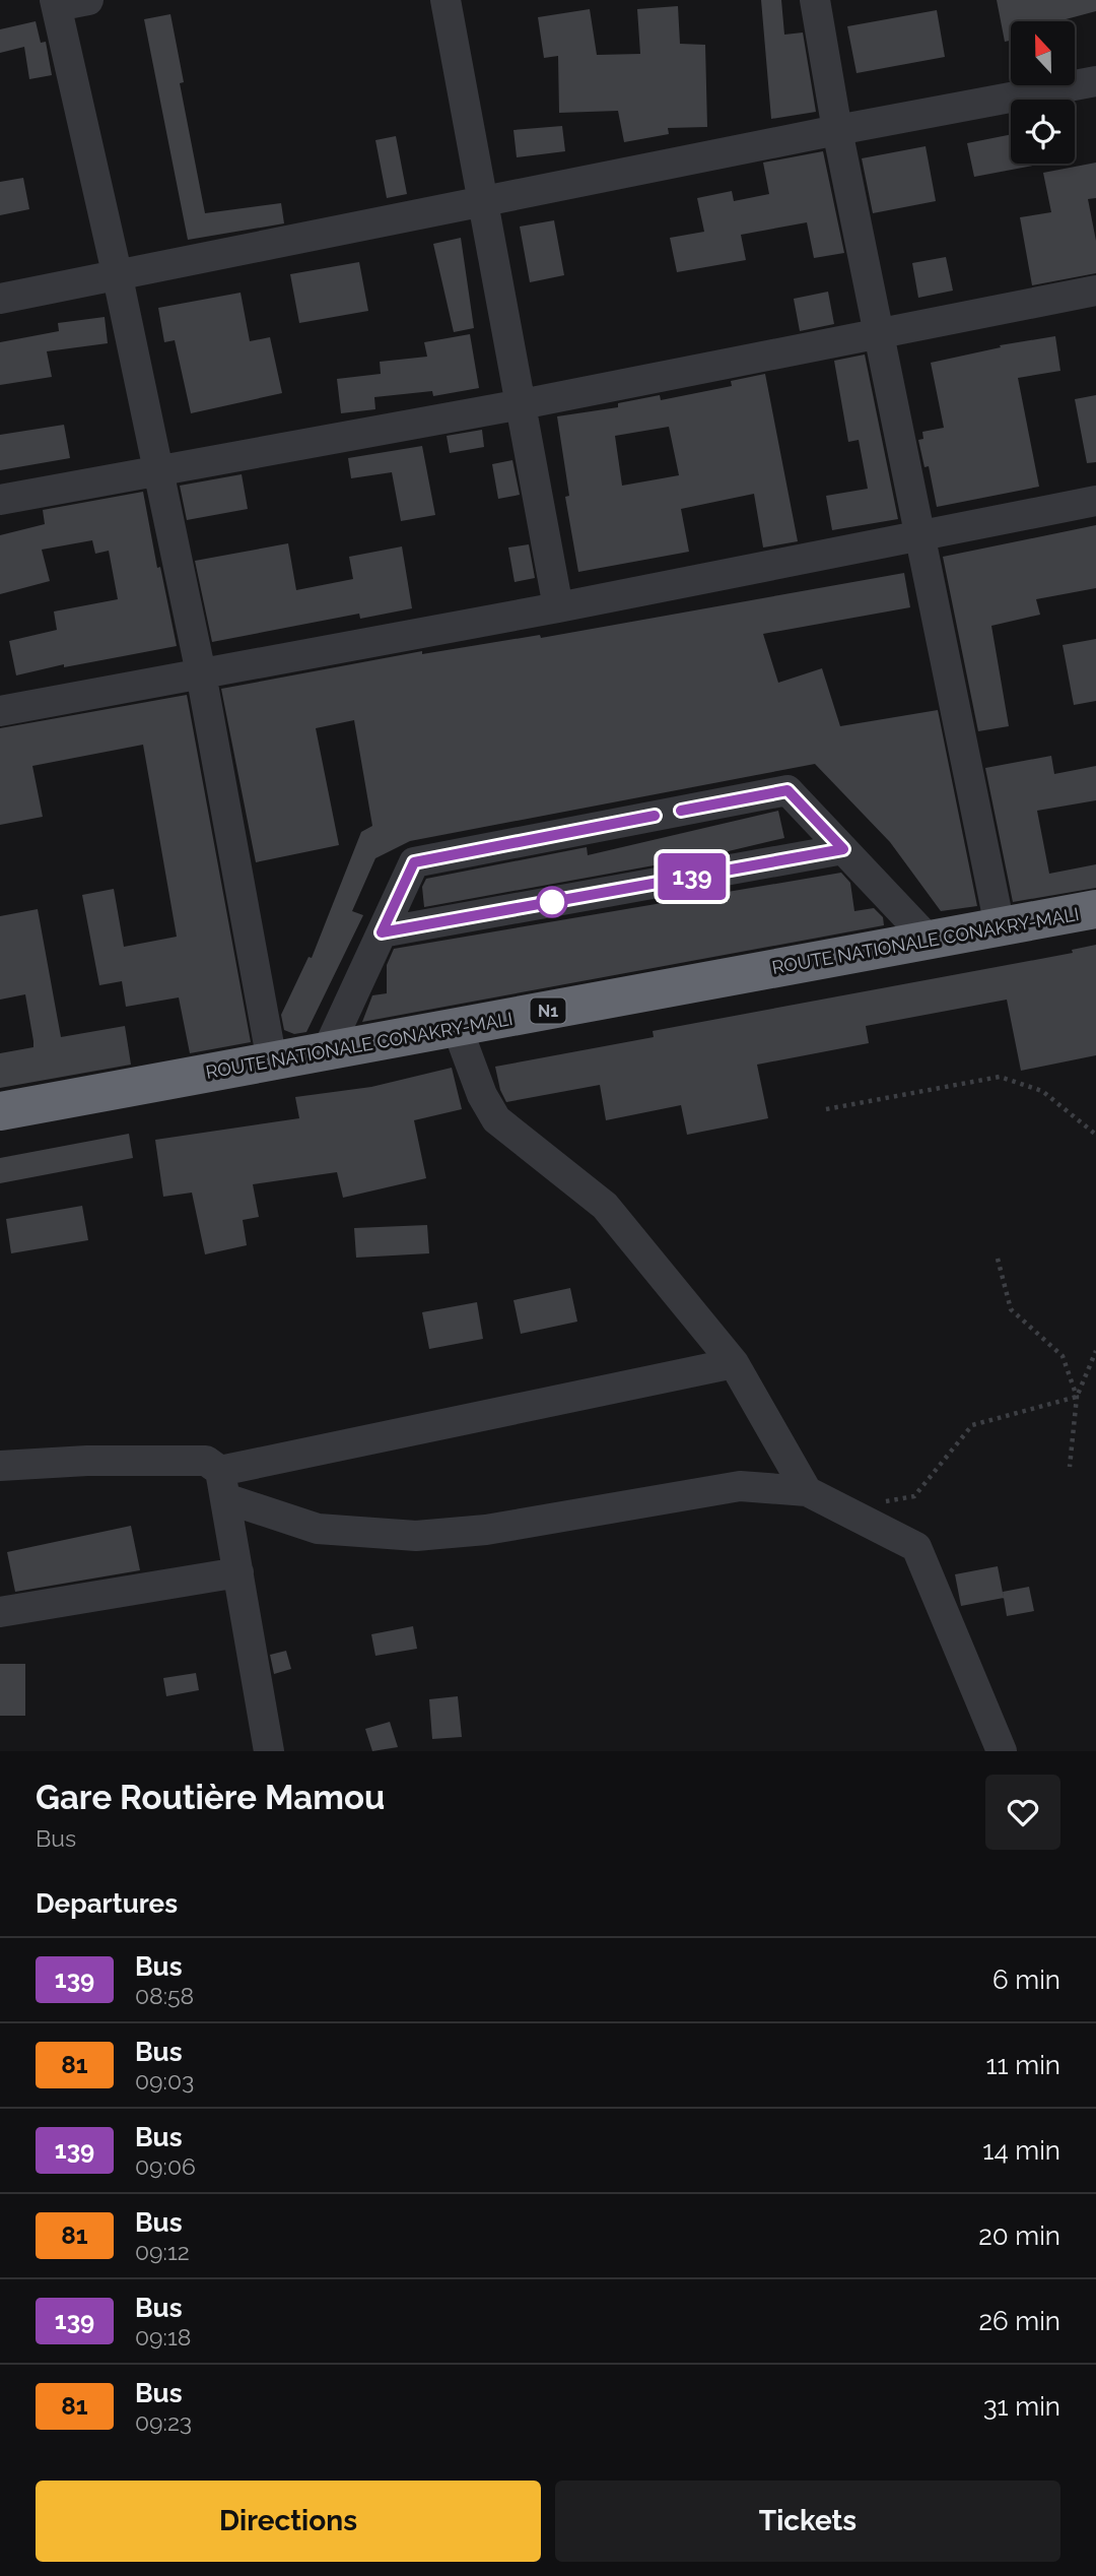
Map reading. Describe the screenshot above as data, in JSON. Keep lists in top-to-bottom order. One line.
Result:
{"streets":{"highway":["ROUTE NATIONALE CONAKRY-MALI","N1"]},"lines":["bus line 139"],"north":"top","page":{"on_map":"139","heading":[["Gare Routière Mamou","Bus"],"Departures"],"list":[{"mark":"139","name":"Bus","note":"08:58","value":"6 min"},{"mark":"81","name":"Bus","note":"09:03","value":"11 min"},{"mark":"139","name":"Bus","note":"09:06","value":"14 min"},{"mark":"81","name":"Bus","note":"09:12","value":"20 min"},{"mark":"139","name":"Bus","note":"09:18","value":"26 min"},{"mark":"81","name":"Bus","note":"09:23","value":"31 min"}],"buttons":["Directions","Tickets"]}}
